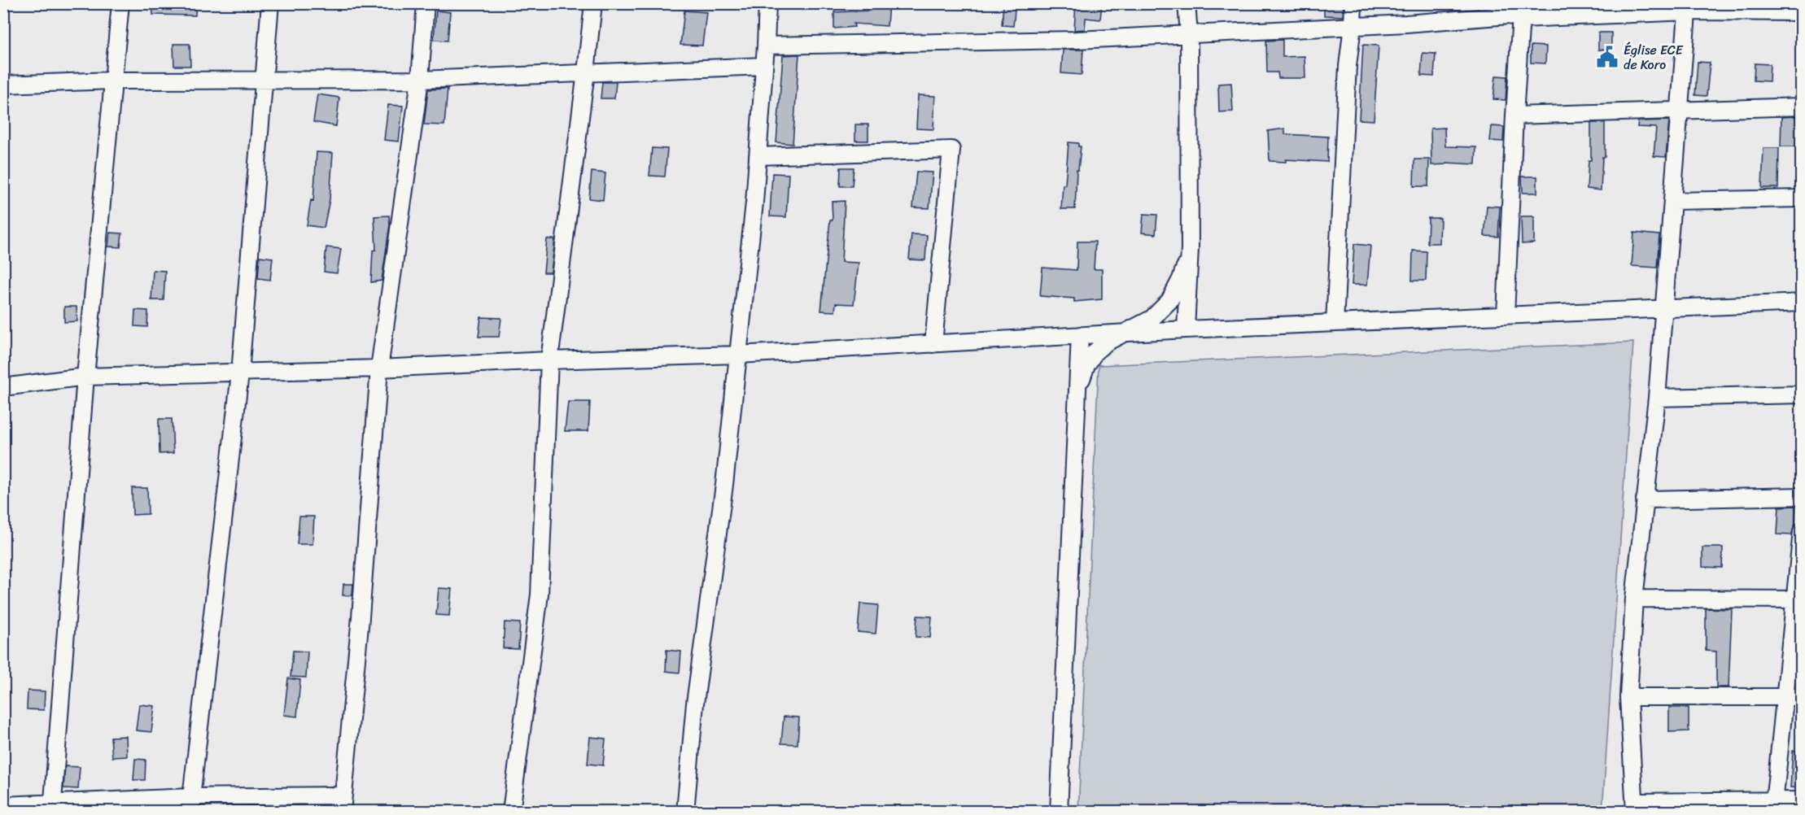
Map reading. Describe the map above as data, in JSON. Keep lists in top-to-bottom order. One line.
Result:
{"places":{"public building":["Église ECE de Koro"]}}
